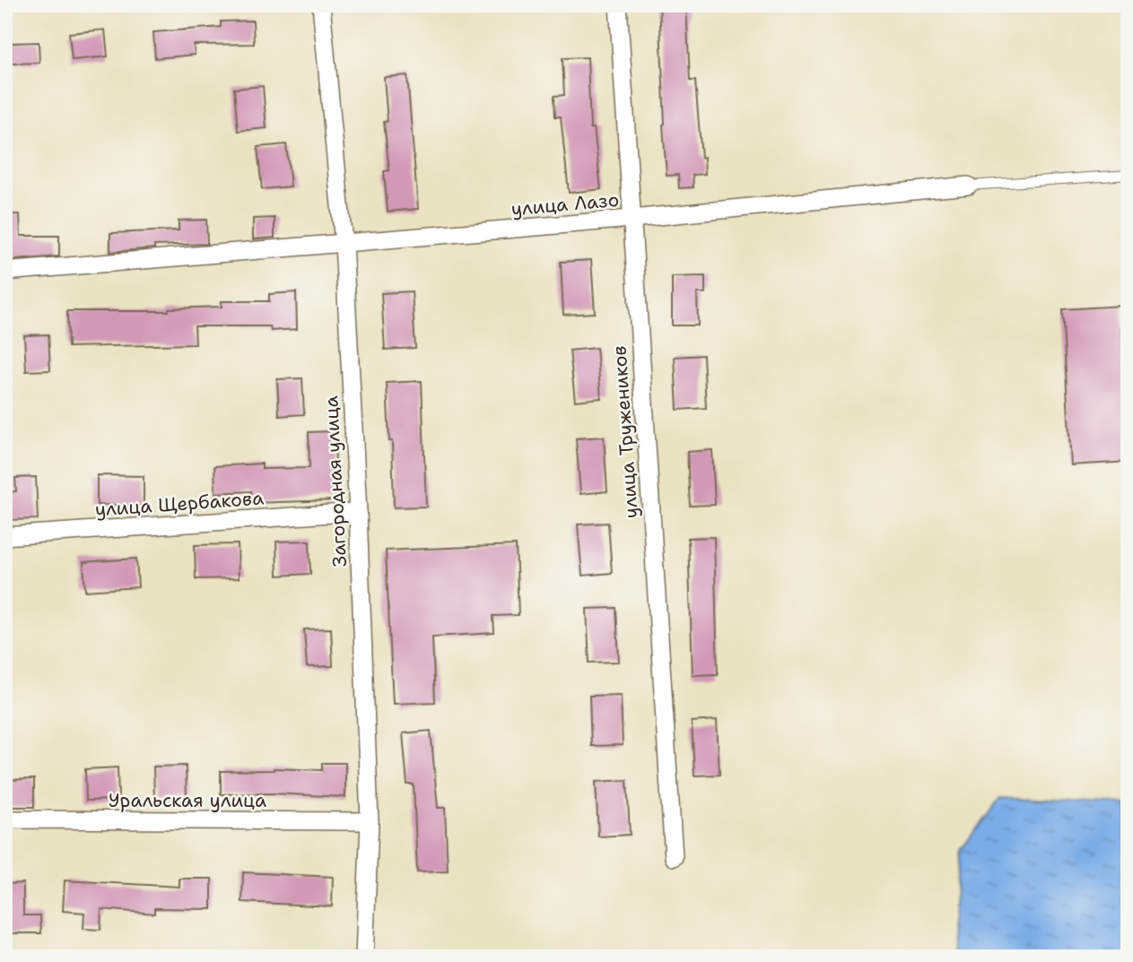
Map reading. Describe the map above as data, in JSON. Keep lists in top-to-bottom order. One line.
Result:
{"streets":{"street":["улица Лазо","улица Тружеников","Загородная улица","улица Щербакова","Уральская улица"]},"crossings":[["улица Лазо","улица Тружеников"],["улица Лазо","Загородная улица"],["Загородная улица","улица Щербакова"],["Загородная улица","Уральская улица"]]}
